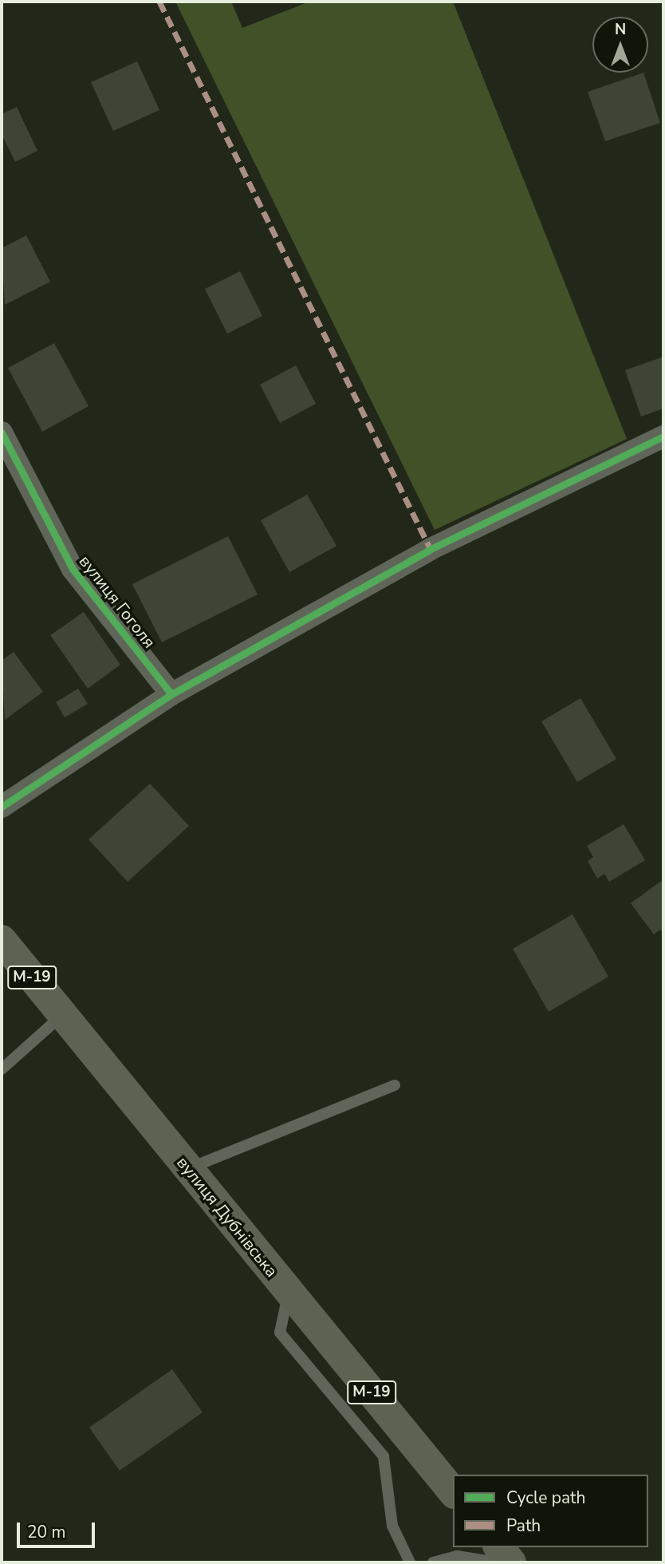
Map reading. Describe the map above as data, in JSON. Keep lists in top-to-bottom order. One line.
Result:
{"streets":{"highway":["М-19","вулиця Дубнівська"],"street":["вулиця Гоголя"]},"legend":["Cycle path","Path"],"scale_bar":"20 m","north":"top"}
